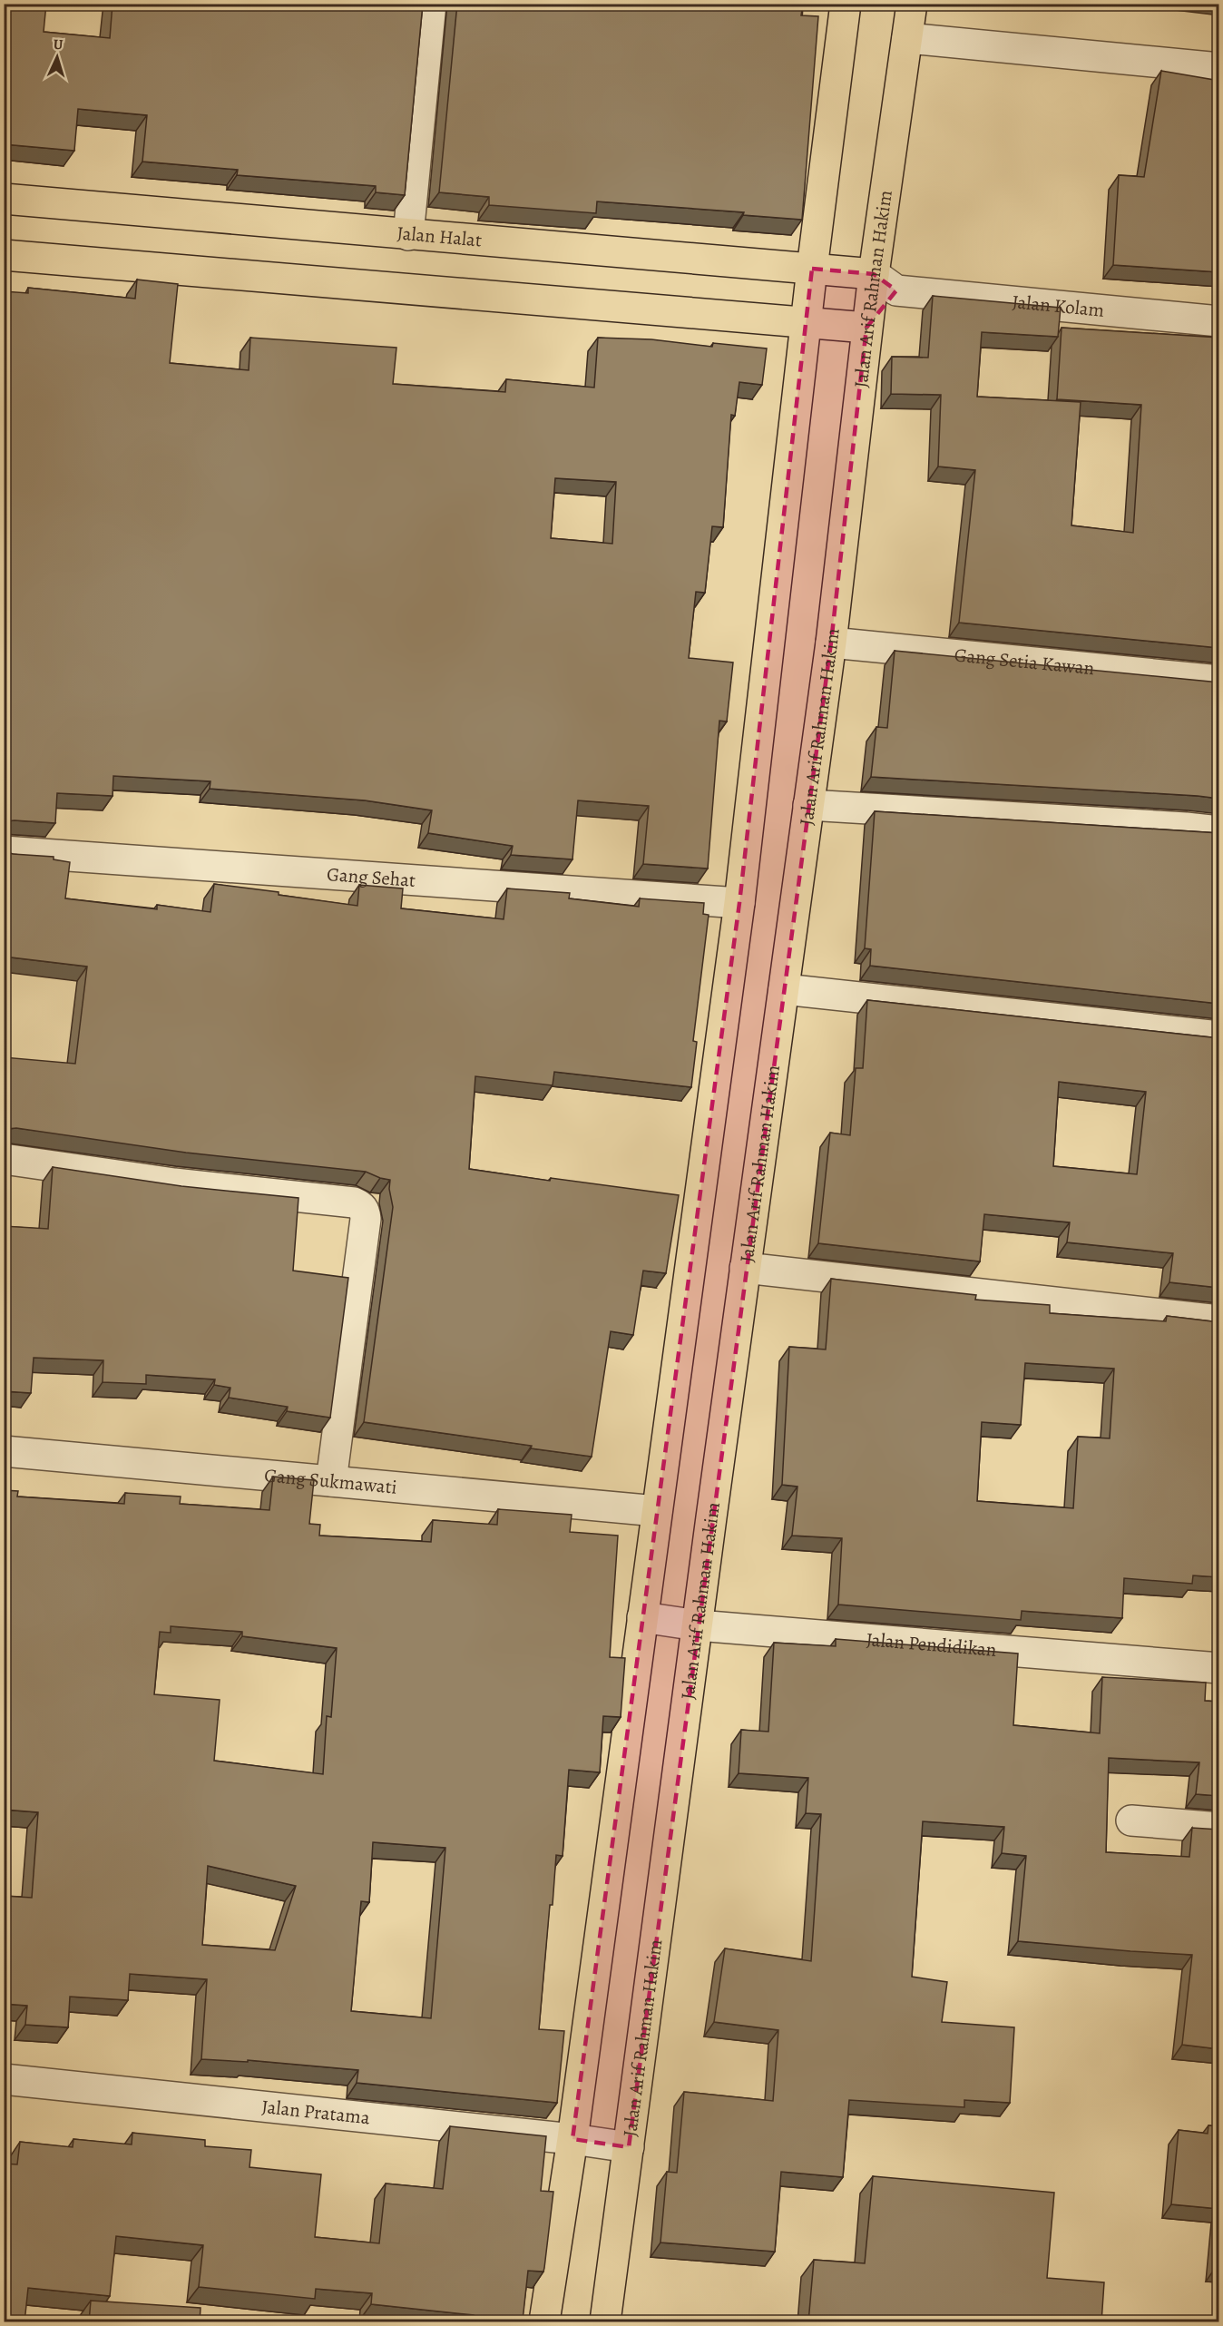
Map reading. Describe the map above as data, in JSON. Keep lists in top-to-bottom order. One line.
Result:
{"streets":{"main road":["Jalan Halat","Jalan Arif Rahman Hakim"],"street":["Jalan Kolam","Gang Setia Kawan","Gang Sehat","Gang Sukmawati","Jalan Pendidikan","Jalan Pratama"]},"crossings":[["Jalan Halat","Jalan Arif Rahman Hakim"],["Jalan Halat","Jalan Kolam"],["Jalan Arif Rahman Hakim","Jalan Kolam"],["Jalan Arif Rahman Hakim","Gang Setia Kawan"],["Jalan Arif Rahman Hakim","Jalan Pendidikan"],["Jalan Arif Rahman Hakim","Jalan Pratama"]],"north":"top"}
